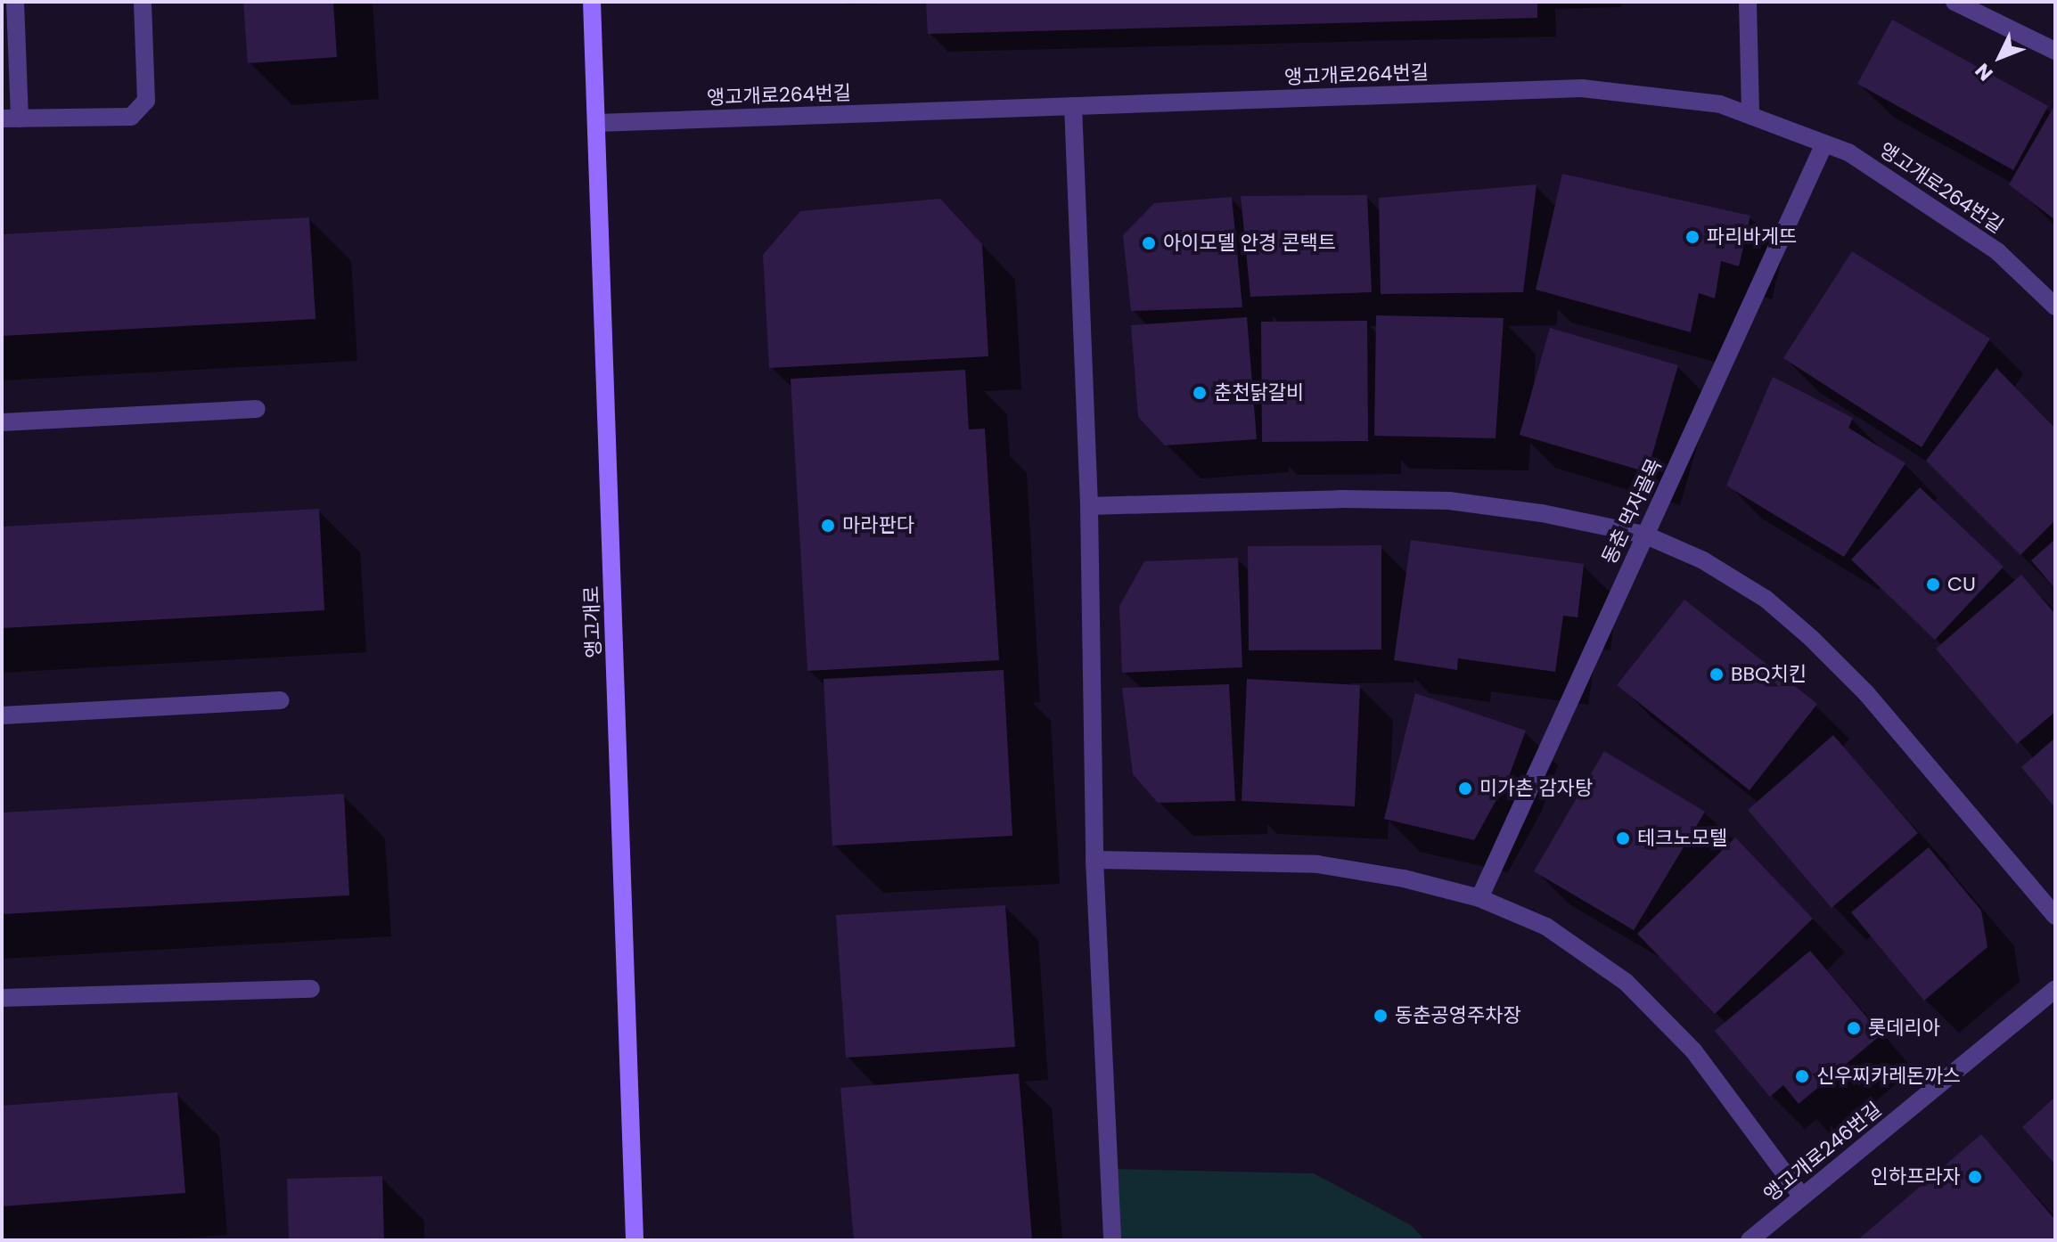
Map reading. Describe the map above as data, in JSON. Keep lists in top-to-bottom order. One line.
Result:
{"streets":{"street":["앵고개로264번길","동춘 먹자골목","앵고개로","앵고개로246번길"]},"crossings":[["앵고개로264번길","동춘 먹자골목"],["앵고개로264번길","앵고개로"]],"places":["파리바게뜨","아이모델 안경 콘택트","춘천닭갈비","마라판다","CU","BBQ치킨","미가촌 감자탕","테크노모텔","동춘공영주차장","롯데리아","신우찌카레돈까스","인하프라자"],"north":"bottom left"}
